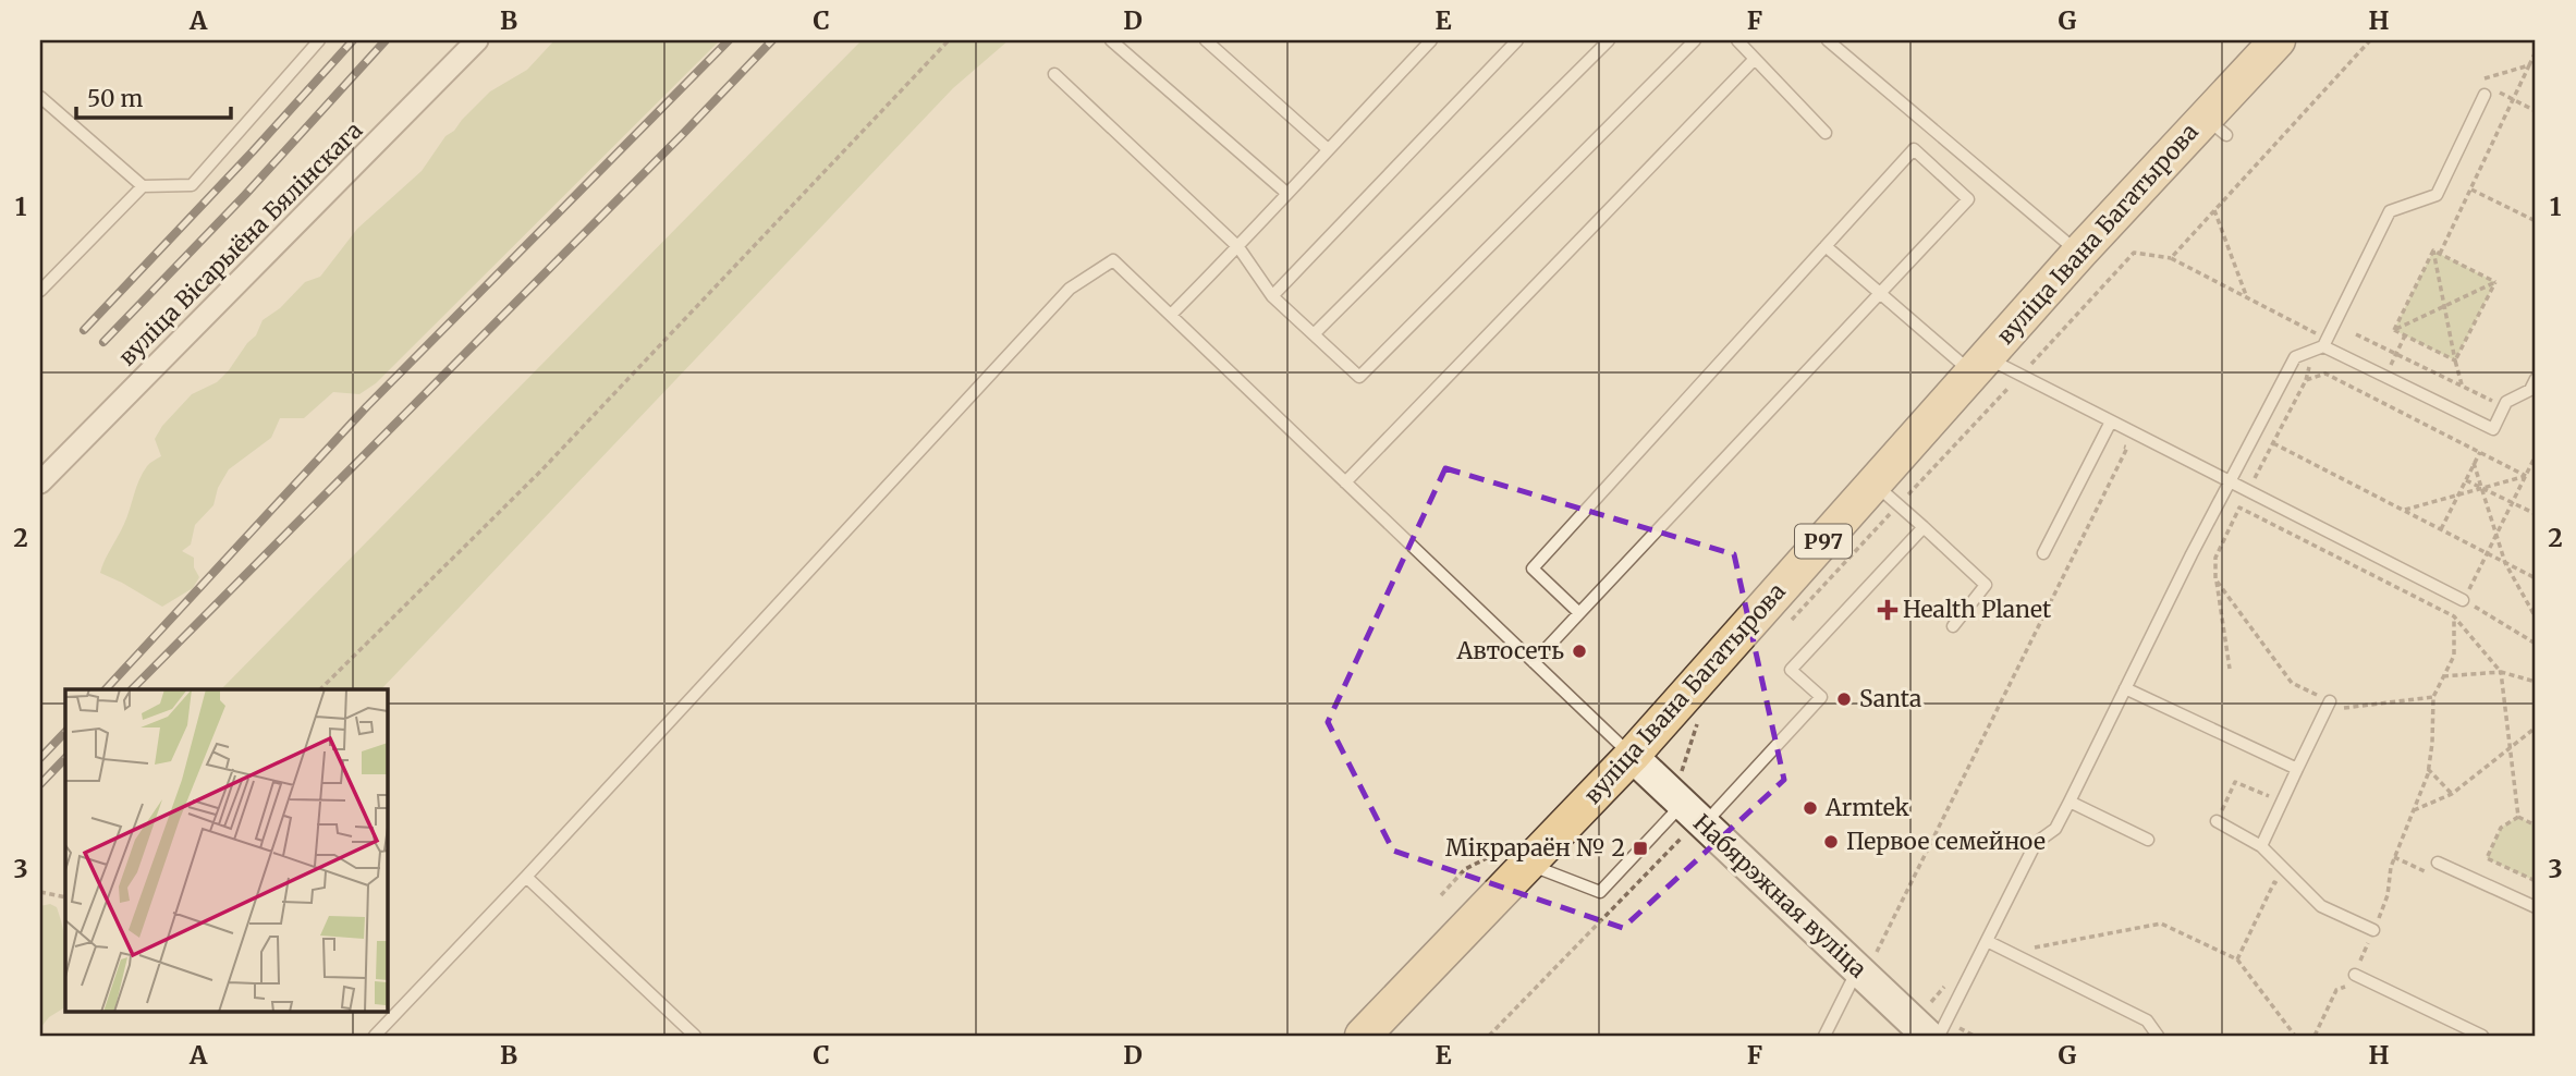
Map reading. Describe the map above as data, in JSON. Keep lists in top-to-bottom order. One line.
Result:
{"streets":{"main road":["вуліца Івана Багатырова","Р97","Набярэжная вуліца"],"street":["вуліца Вісарыёна Бялінскага"]},"crossings":[["вуліца Івана Багатырова","Набярэжная вуліца"]],"places":{"health":["Health Planet"],"other":["Автосеть","Santa","Armtek","Первое семейное"],"transit":["Мікрараён № 2"]},"scale_bar":"50 m","grid":{"columns":["A","B","C","D","E","F","G","H"],"rows":["1","2","3"]}}
